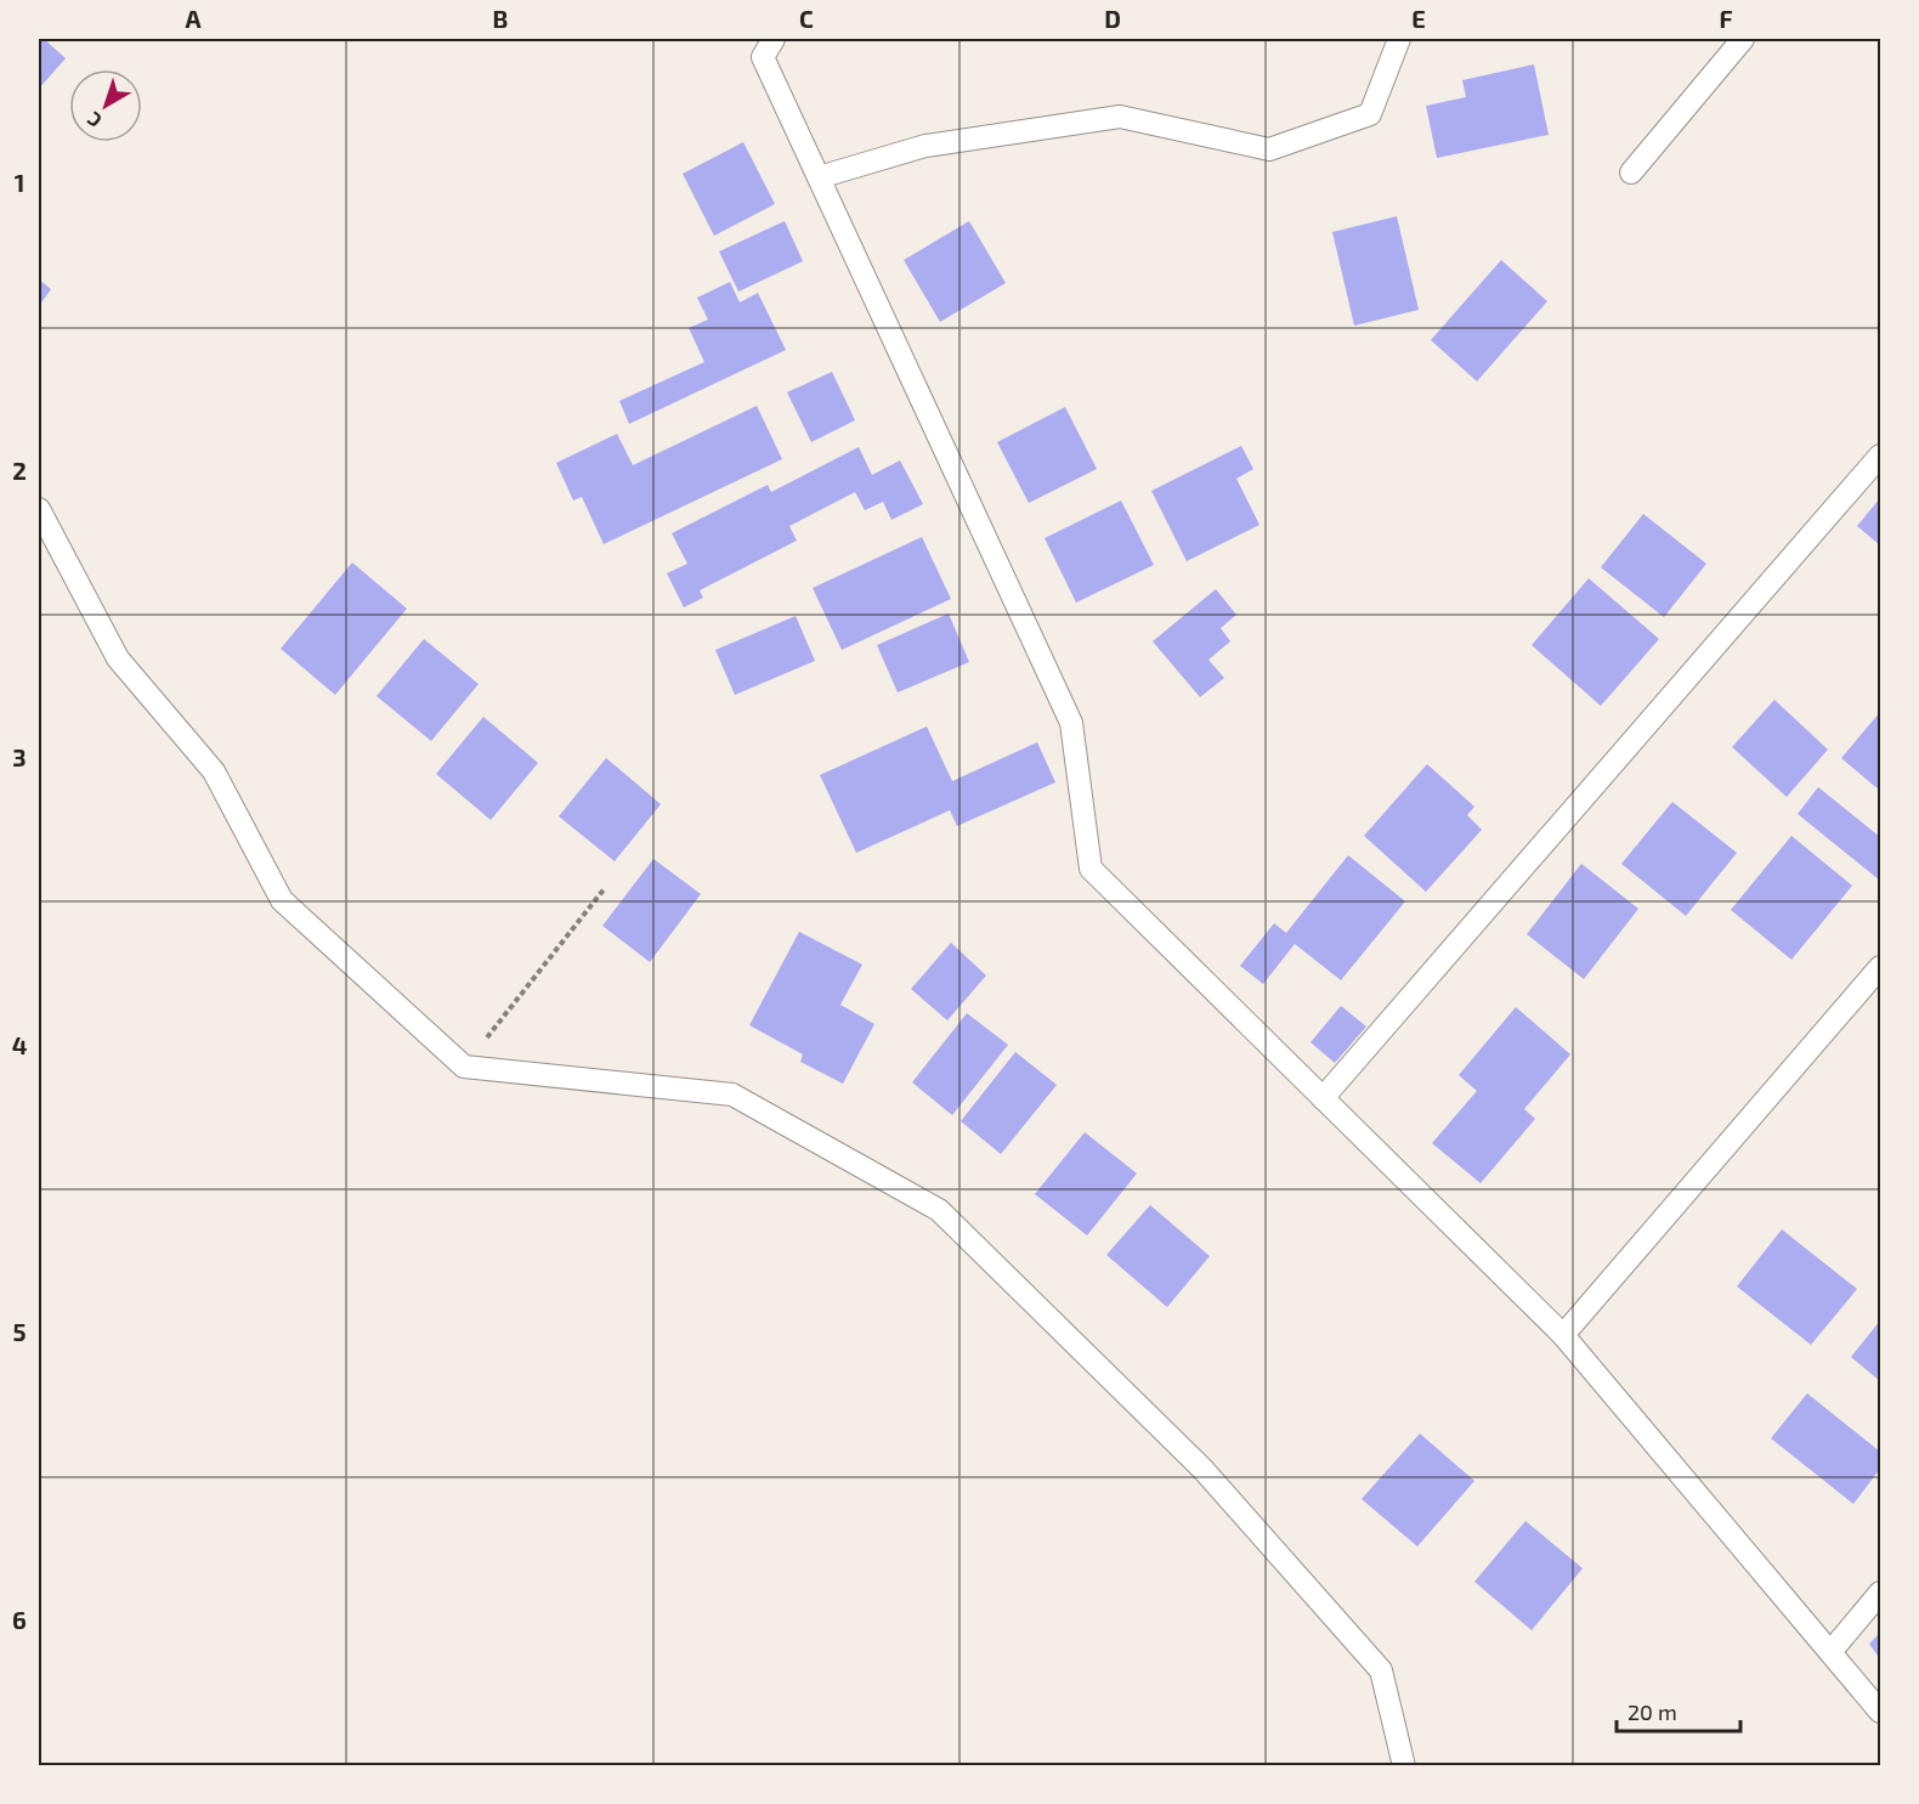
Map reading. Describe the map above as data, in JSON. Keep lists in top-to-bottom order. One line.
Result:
{"scale_bar":"20 m","north":"bottom left","grid":{"columns":["A","B","C","D","E","F"],"rows":["1","2","3","4","5","6"]}}
